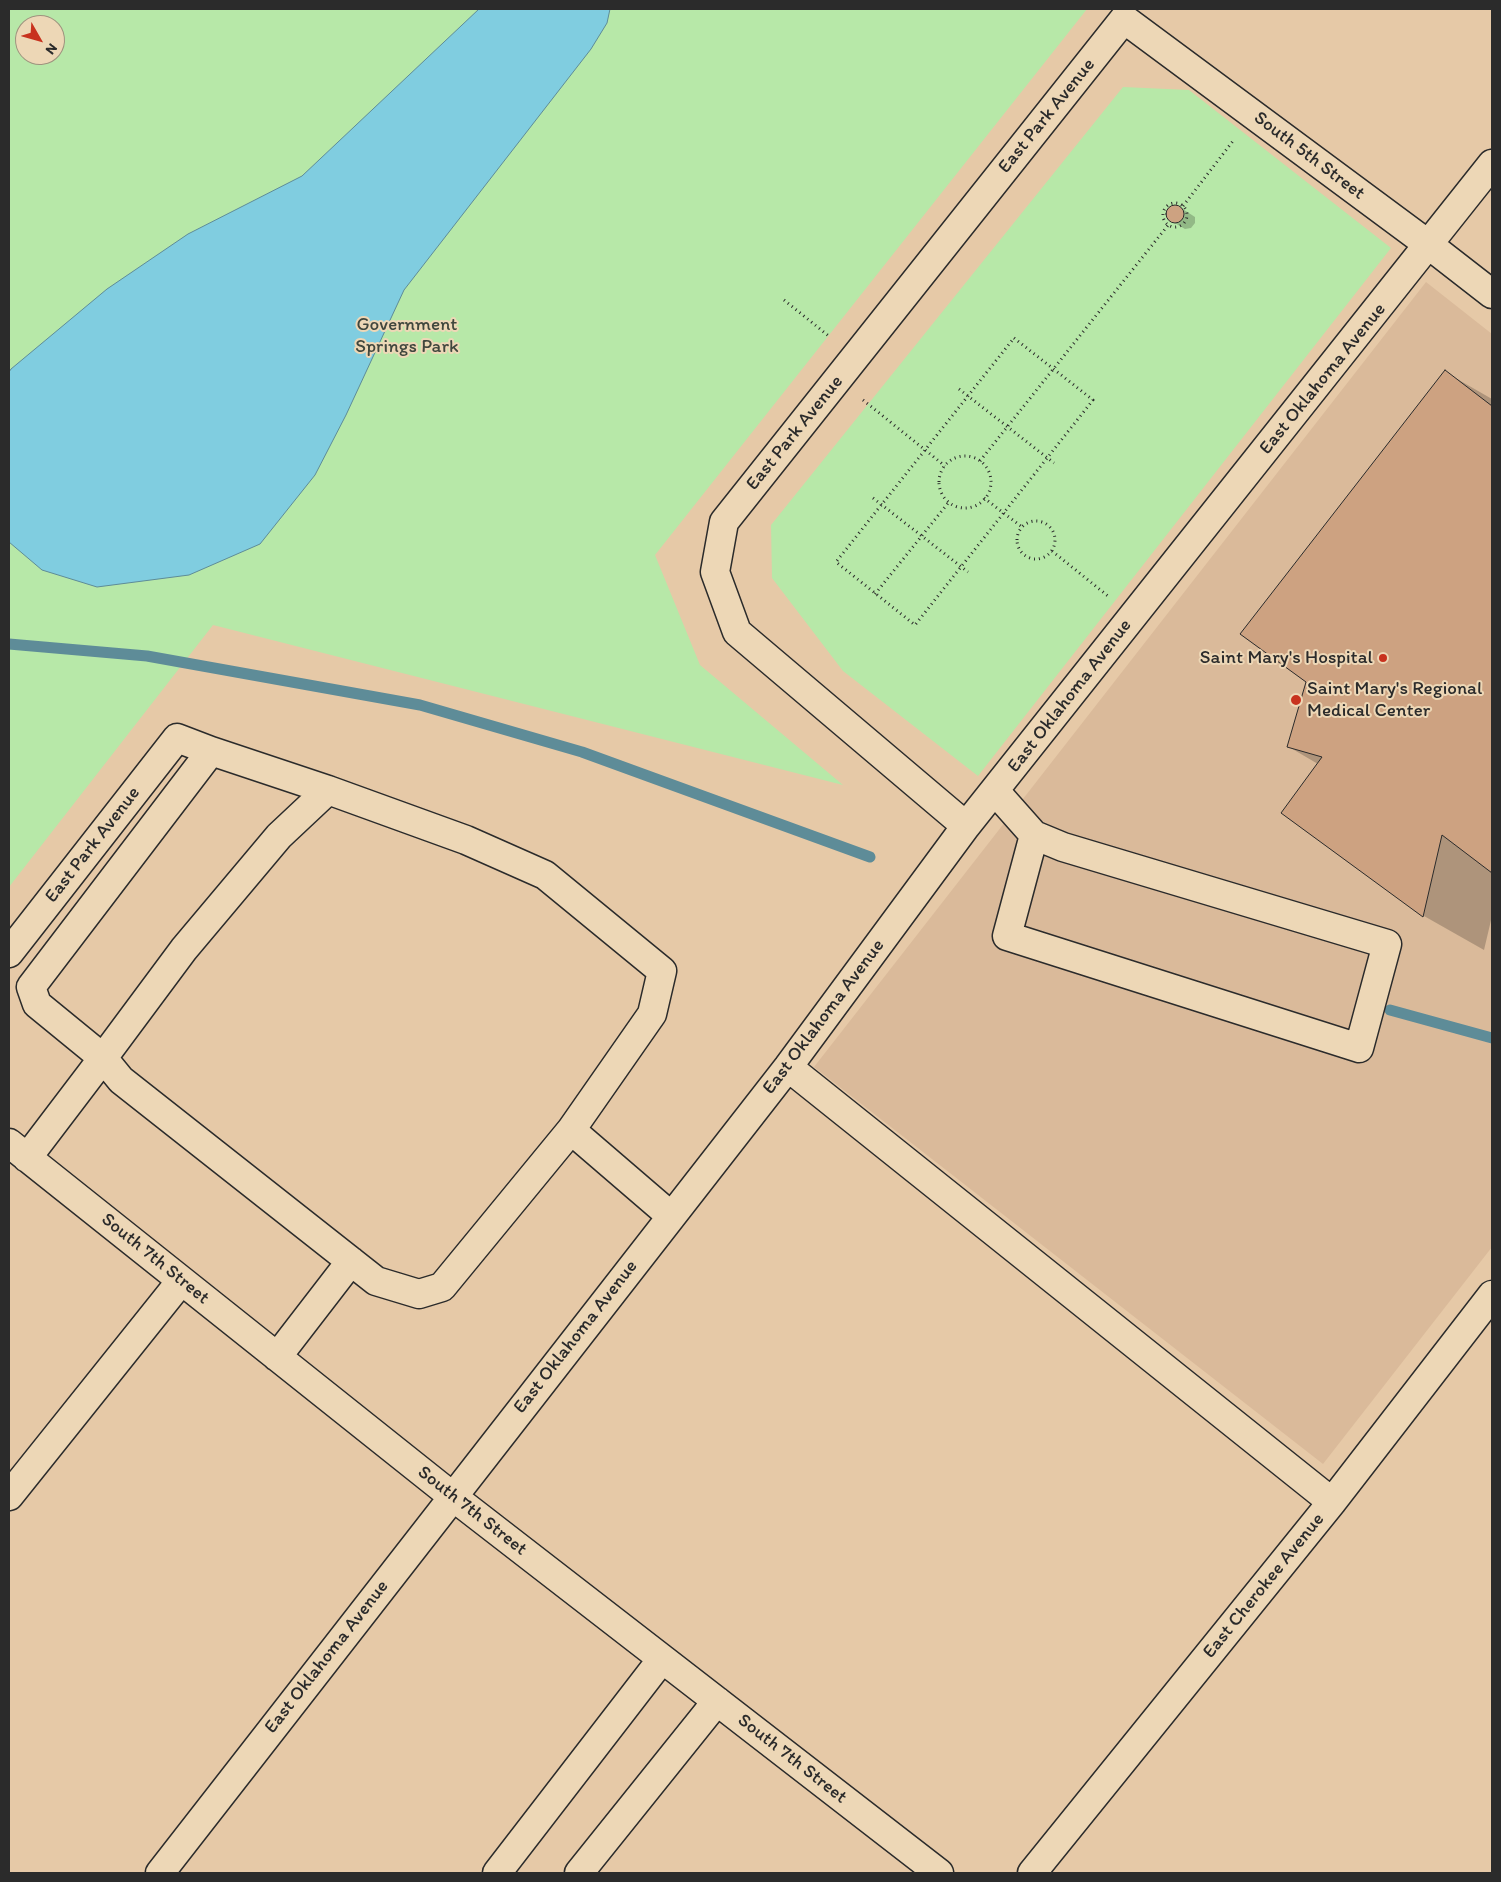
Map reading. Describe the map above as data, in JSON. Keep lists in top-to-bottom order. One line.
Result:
{"streets":{"street":["East Park Avenue","South 5th Street","East Oklahoma Avenue","South 7th Street","East Cherokee Avenue"]},"crossings":[["East Park Avenue","South 5th Street"],["East Park Avenue","East Oklahoma Avenue"],["South 5th Street","East Oklahoma Avenue"],["East Oklahoma Avenue","South 7th Street"]],"parks":["Government Springs Park"],"places":["Saint Mary's Hospital","Saint Mary's Regional Medical Center"],"north":"bottom right"}
